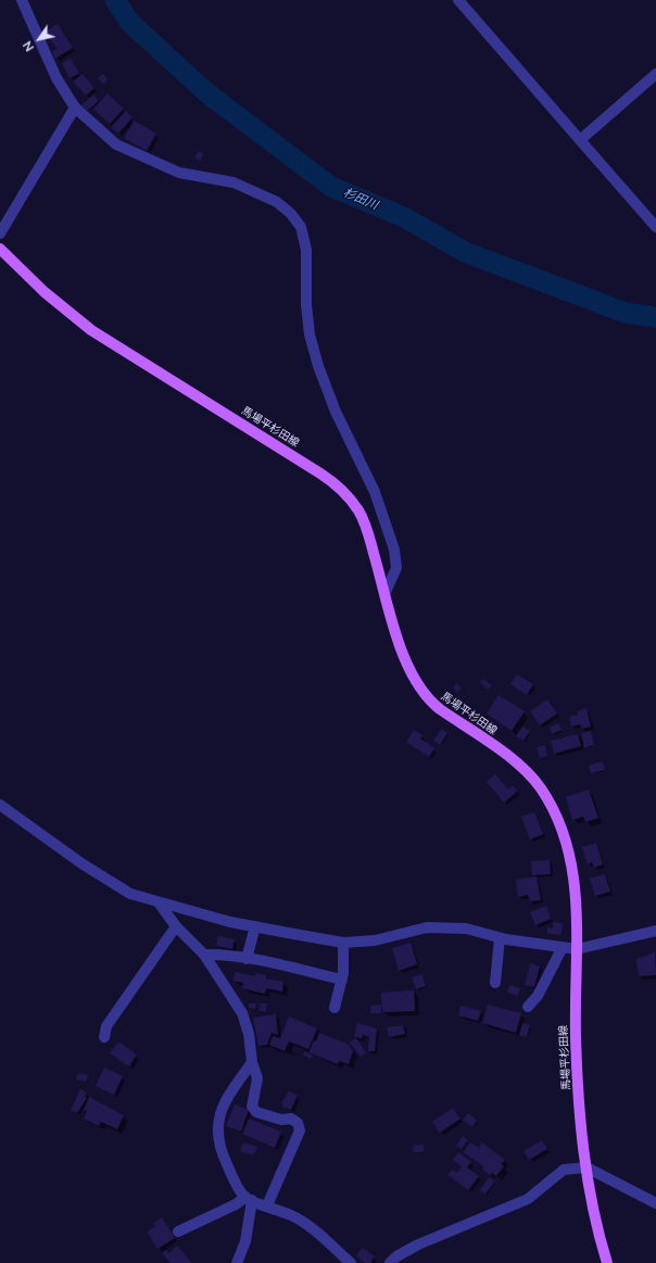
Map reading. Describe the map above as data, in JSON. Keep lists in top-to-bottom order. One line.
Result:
{"streets":{"main road":["馬場平杉田線"]},"water":["杉田川"],"north":"bottom left"}
